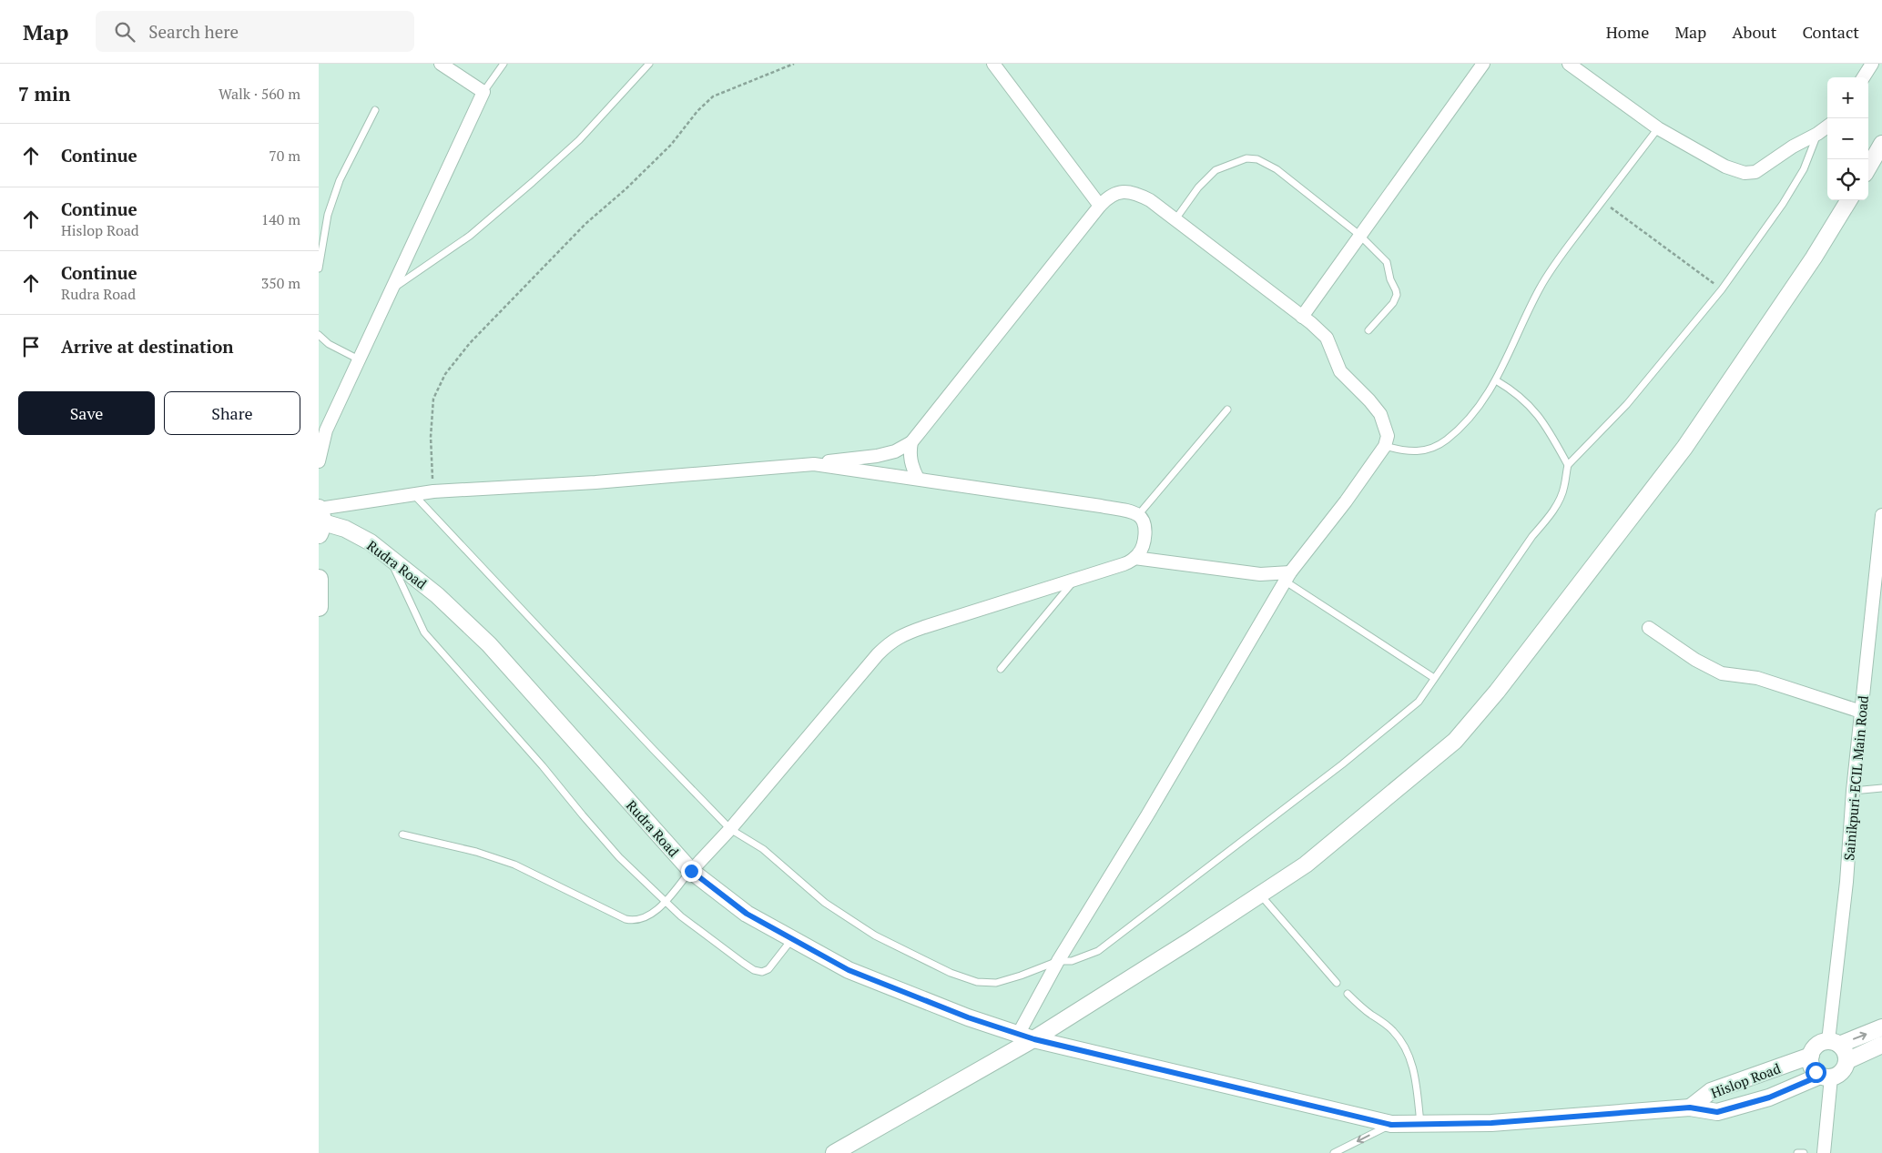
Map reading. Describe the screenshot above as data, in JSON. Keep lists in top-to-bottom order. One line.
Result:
{"streets":{"street":["Rudra Road","Sainikpuri-ECIL Main Road","Hislop Road"]},"crossings":[["Sainikpuri-ECIL Main Road","Hislop Road"]],"page":{"header":"Map","search":"Search here","nav":["Home","Map","About","Contact"],"heading":["7 min","Walk · 560 m"],"map_buttons":["+","−"],"list":[["Continue","70 m"],["Continue","Hislop Road","140 m"],["Continue","Rudra Road","350 m"],"Arrive at destination"],"buttons":["Save","Share"]}}
